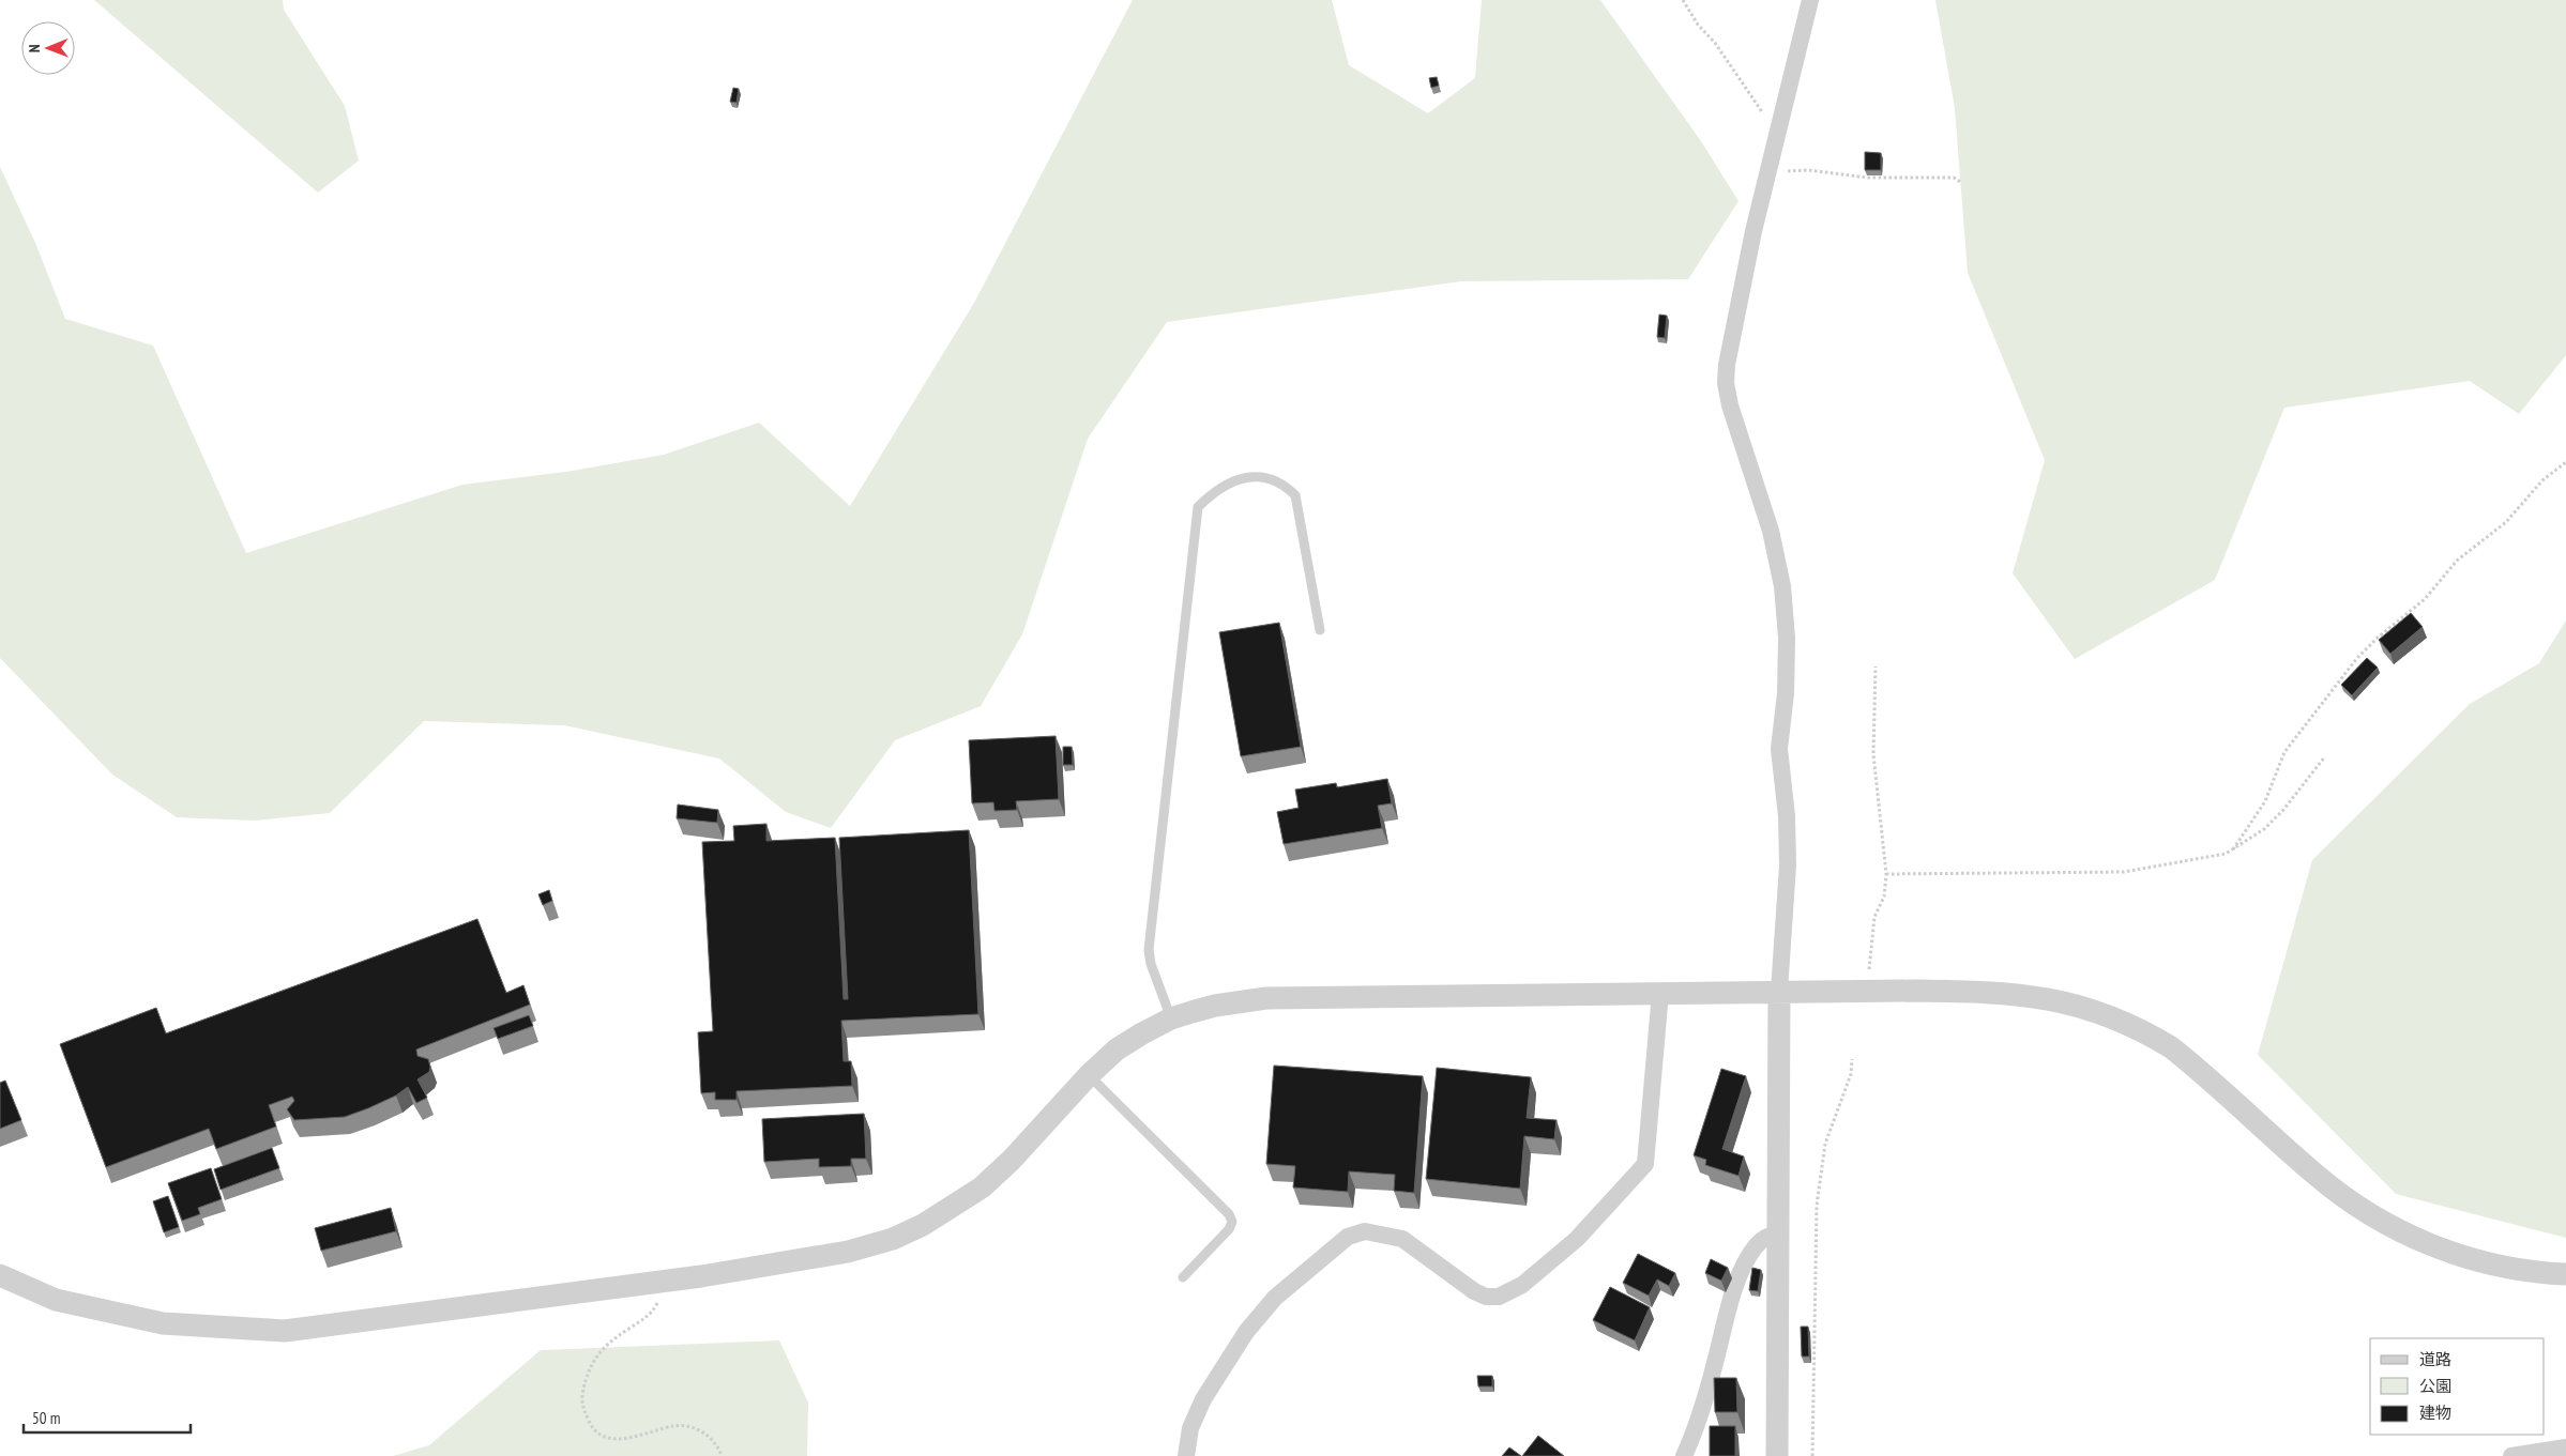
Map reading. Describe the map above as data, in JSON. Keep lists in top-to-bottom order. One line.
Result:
{"legend":["道路","公園","建物"],"scale_bar":"50 m","north":"left"}
